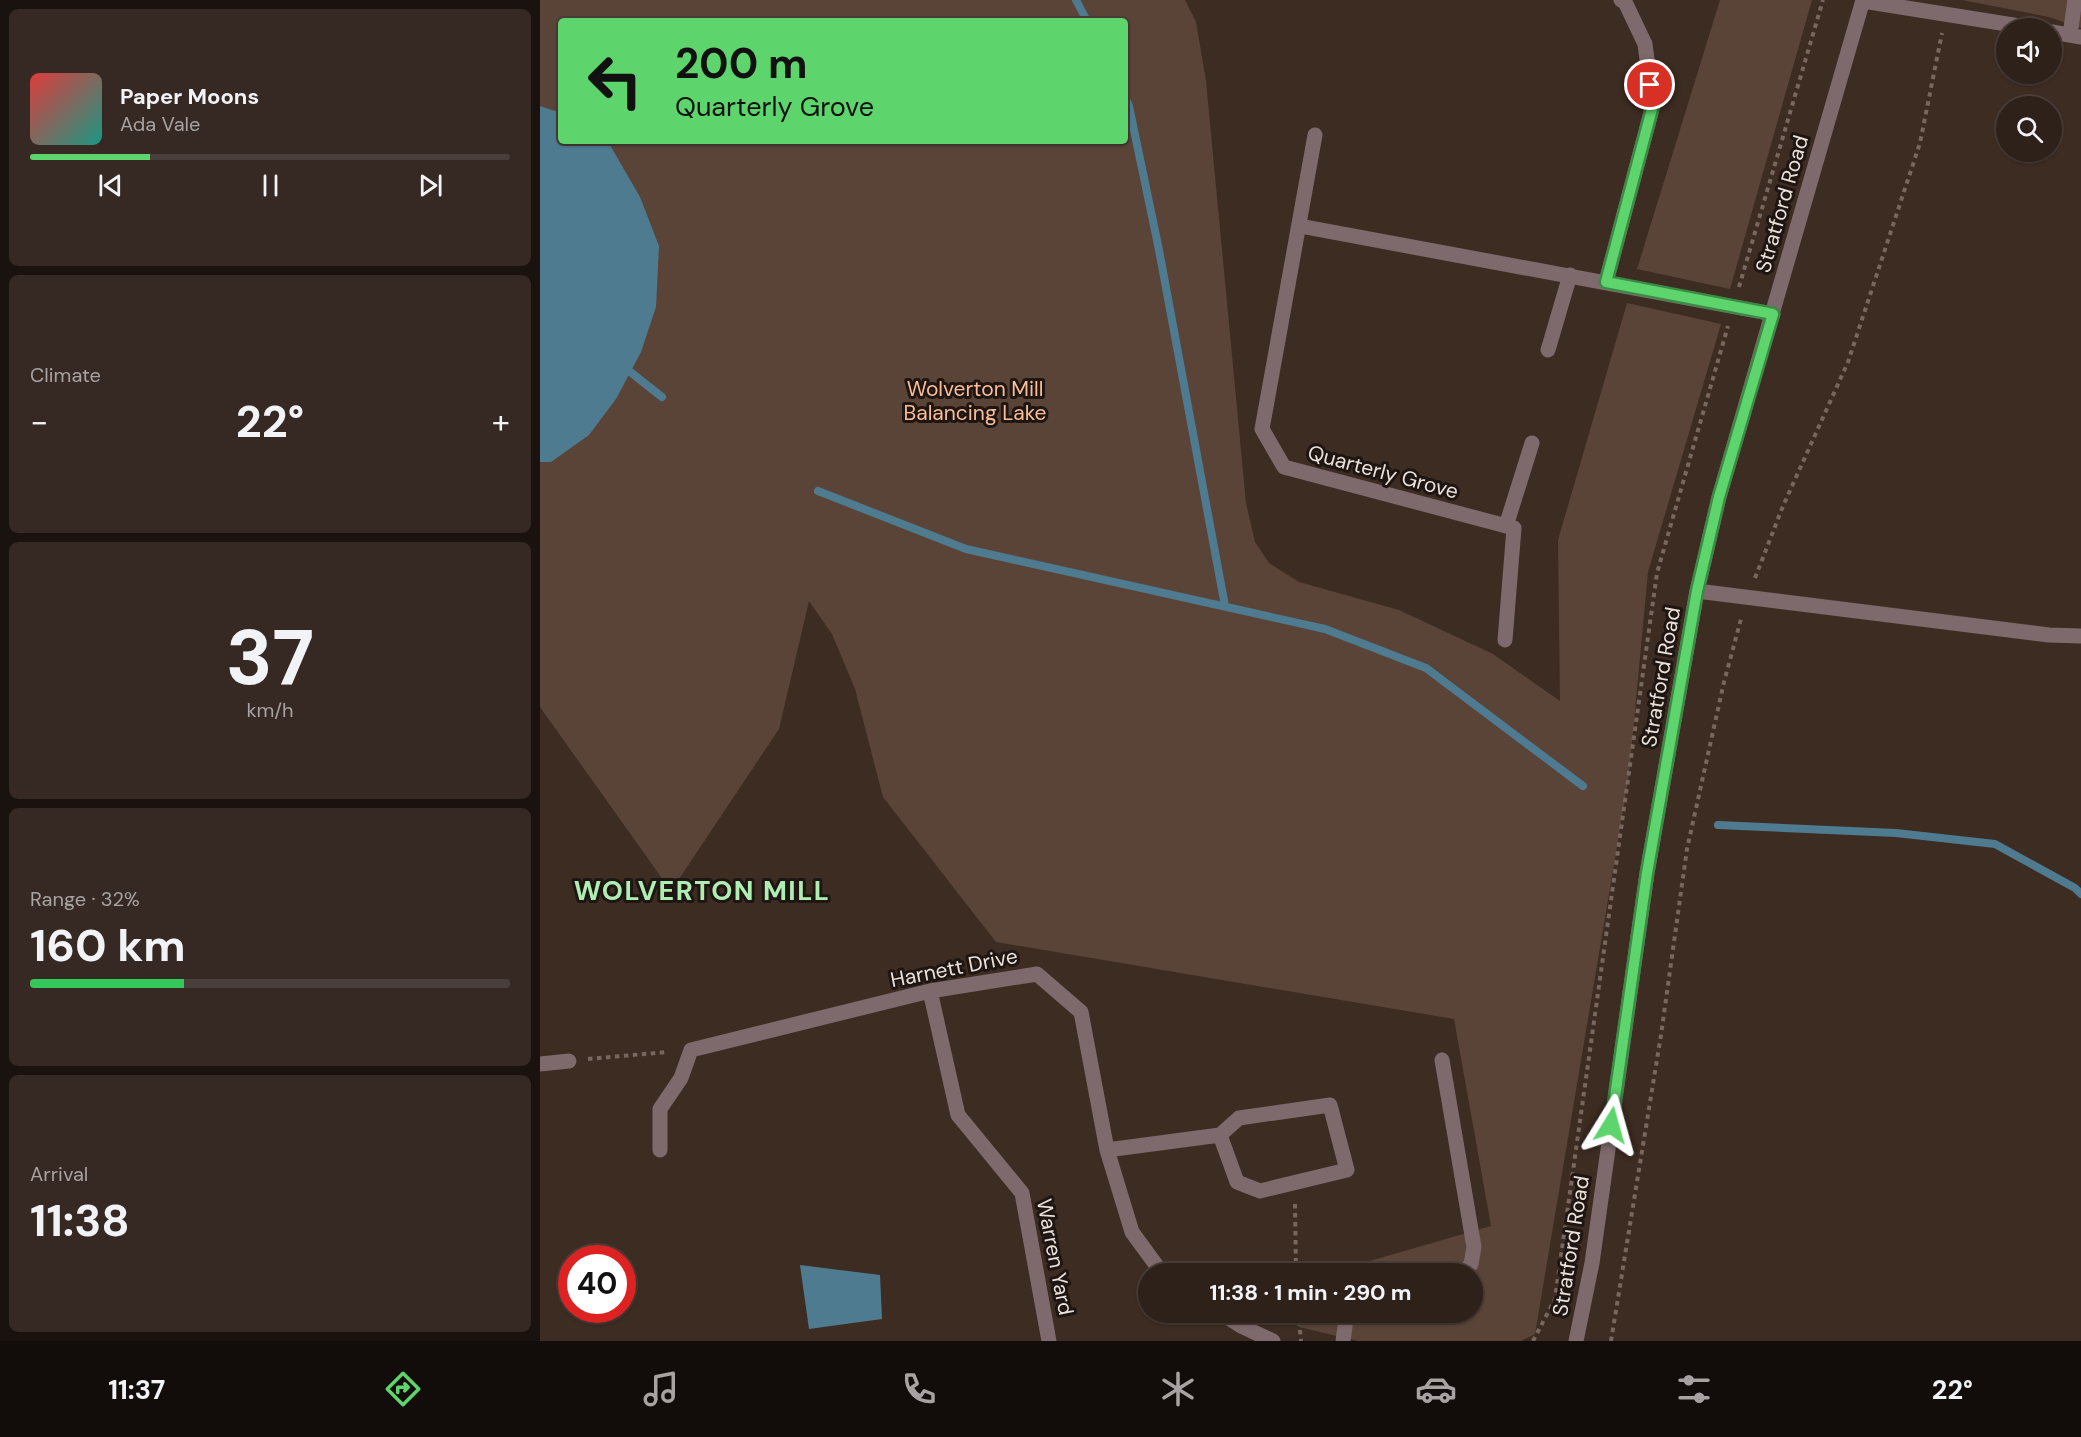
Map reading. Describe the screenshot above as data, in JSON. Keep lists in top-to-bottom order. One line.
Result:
{"streets":{"street":["Stratford Road","Quarterly Grove","Harnett Drive","Warren Yard"]},"crossings":[["Harnett Drive","Warren Yard"]],"districts":["WOLVERTON MILL"],"parks":["Wolverton Mill Balancing Lake"],"page":{"turn":["200 m","Quarterly Grove"],"song":["Paper Moons","Ada Vale"],"tile":["Climate",["37","km/h"],["Range · 32%","160 km"],["Arrival","11:38"]],"heat":["−","22°","+"],"limit":"40","trip":"11:38 · 1 min · 290 m","tabs":["11:37","22°"]}}
